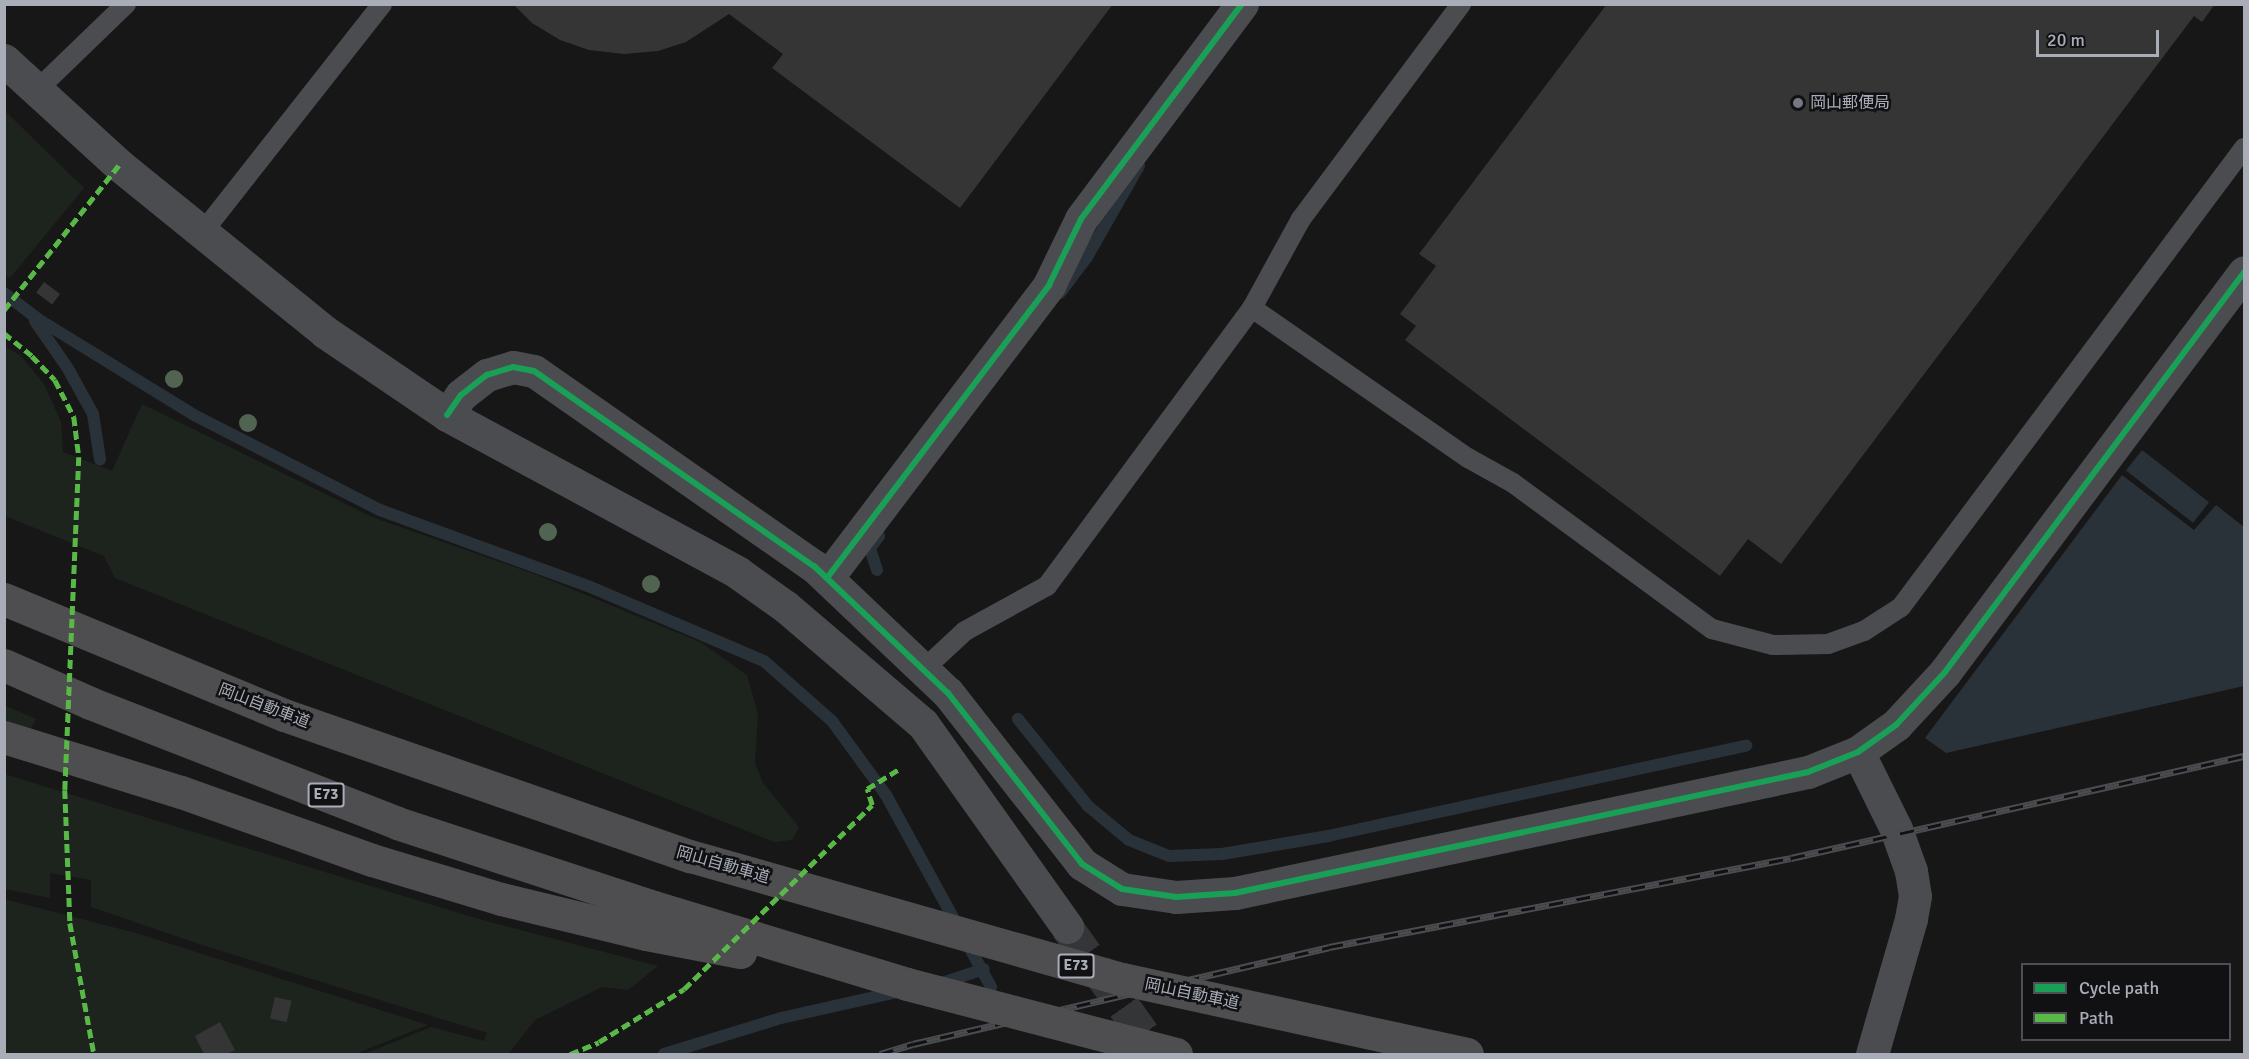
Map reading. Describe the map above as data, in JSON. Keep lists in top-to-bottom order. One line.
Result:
{"streets":{"highway":["岡山自動車道","E73"]},"places":["岡山郵便局"],"legend":["Cycle path","Path"],"scale_bar":"20 m"}
